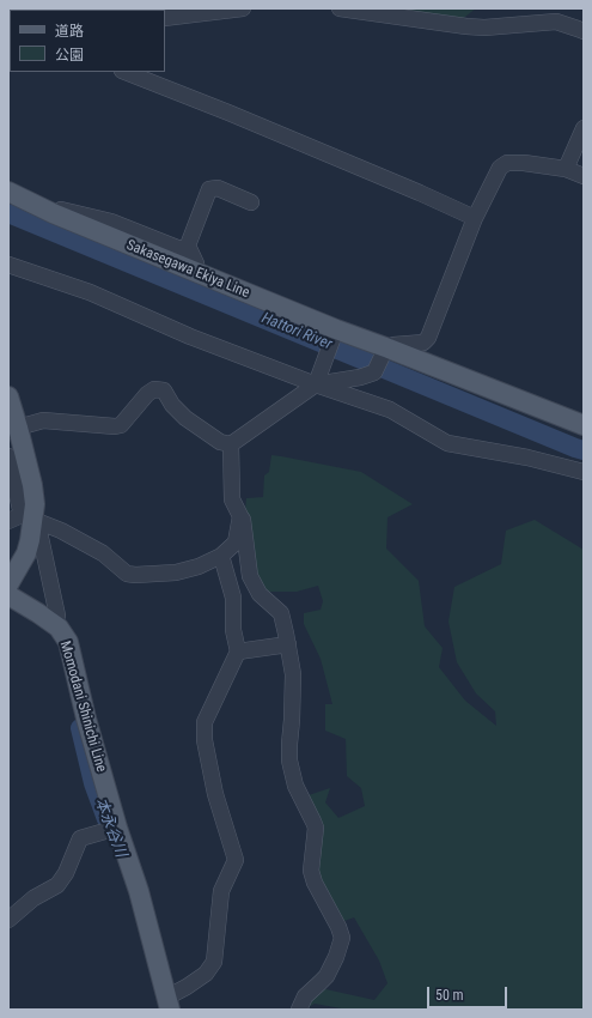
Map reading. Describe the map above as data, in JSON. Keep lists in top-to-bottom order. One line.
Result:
{"streets":{"main road":["Sakasegawa Ekiya Line","Momodani Shinichi Line"]},"water":["Hattori River","本永谷川"],"legend":["道路","公園"],"scale_bar":"50 m"}
